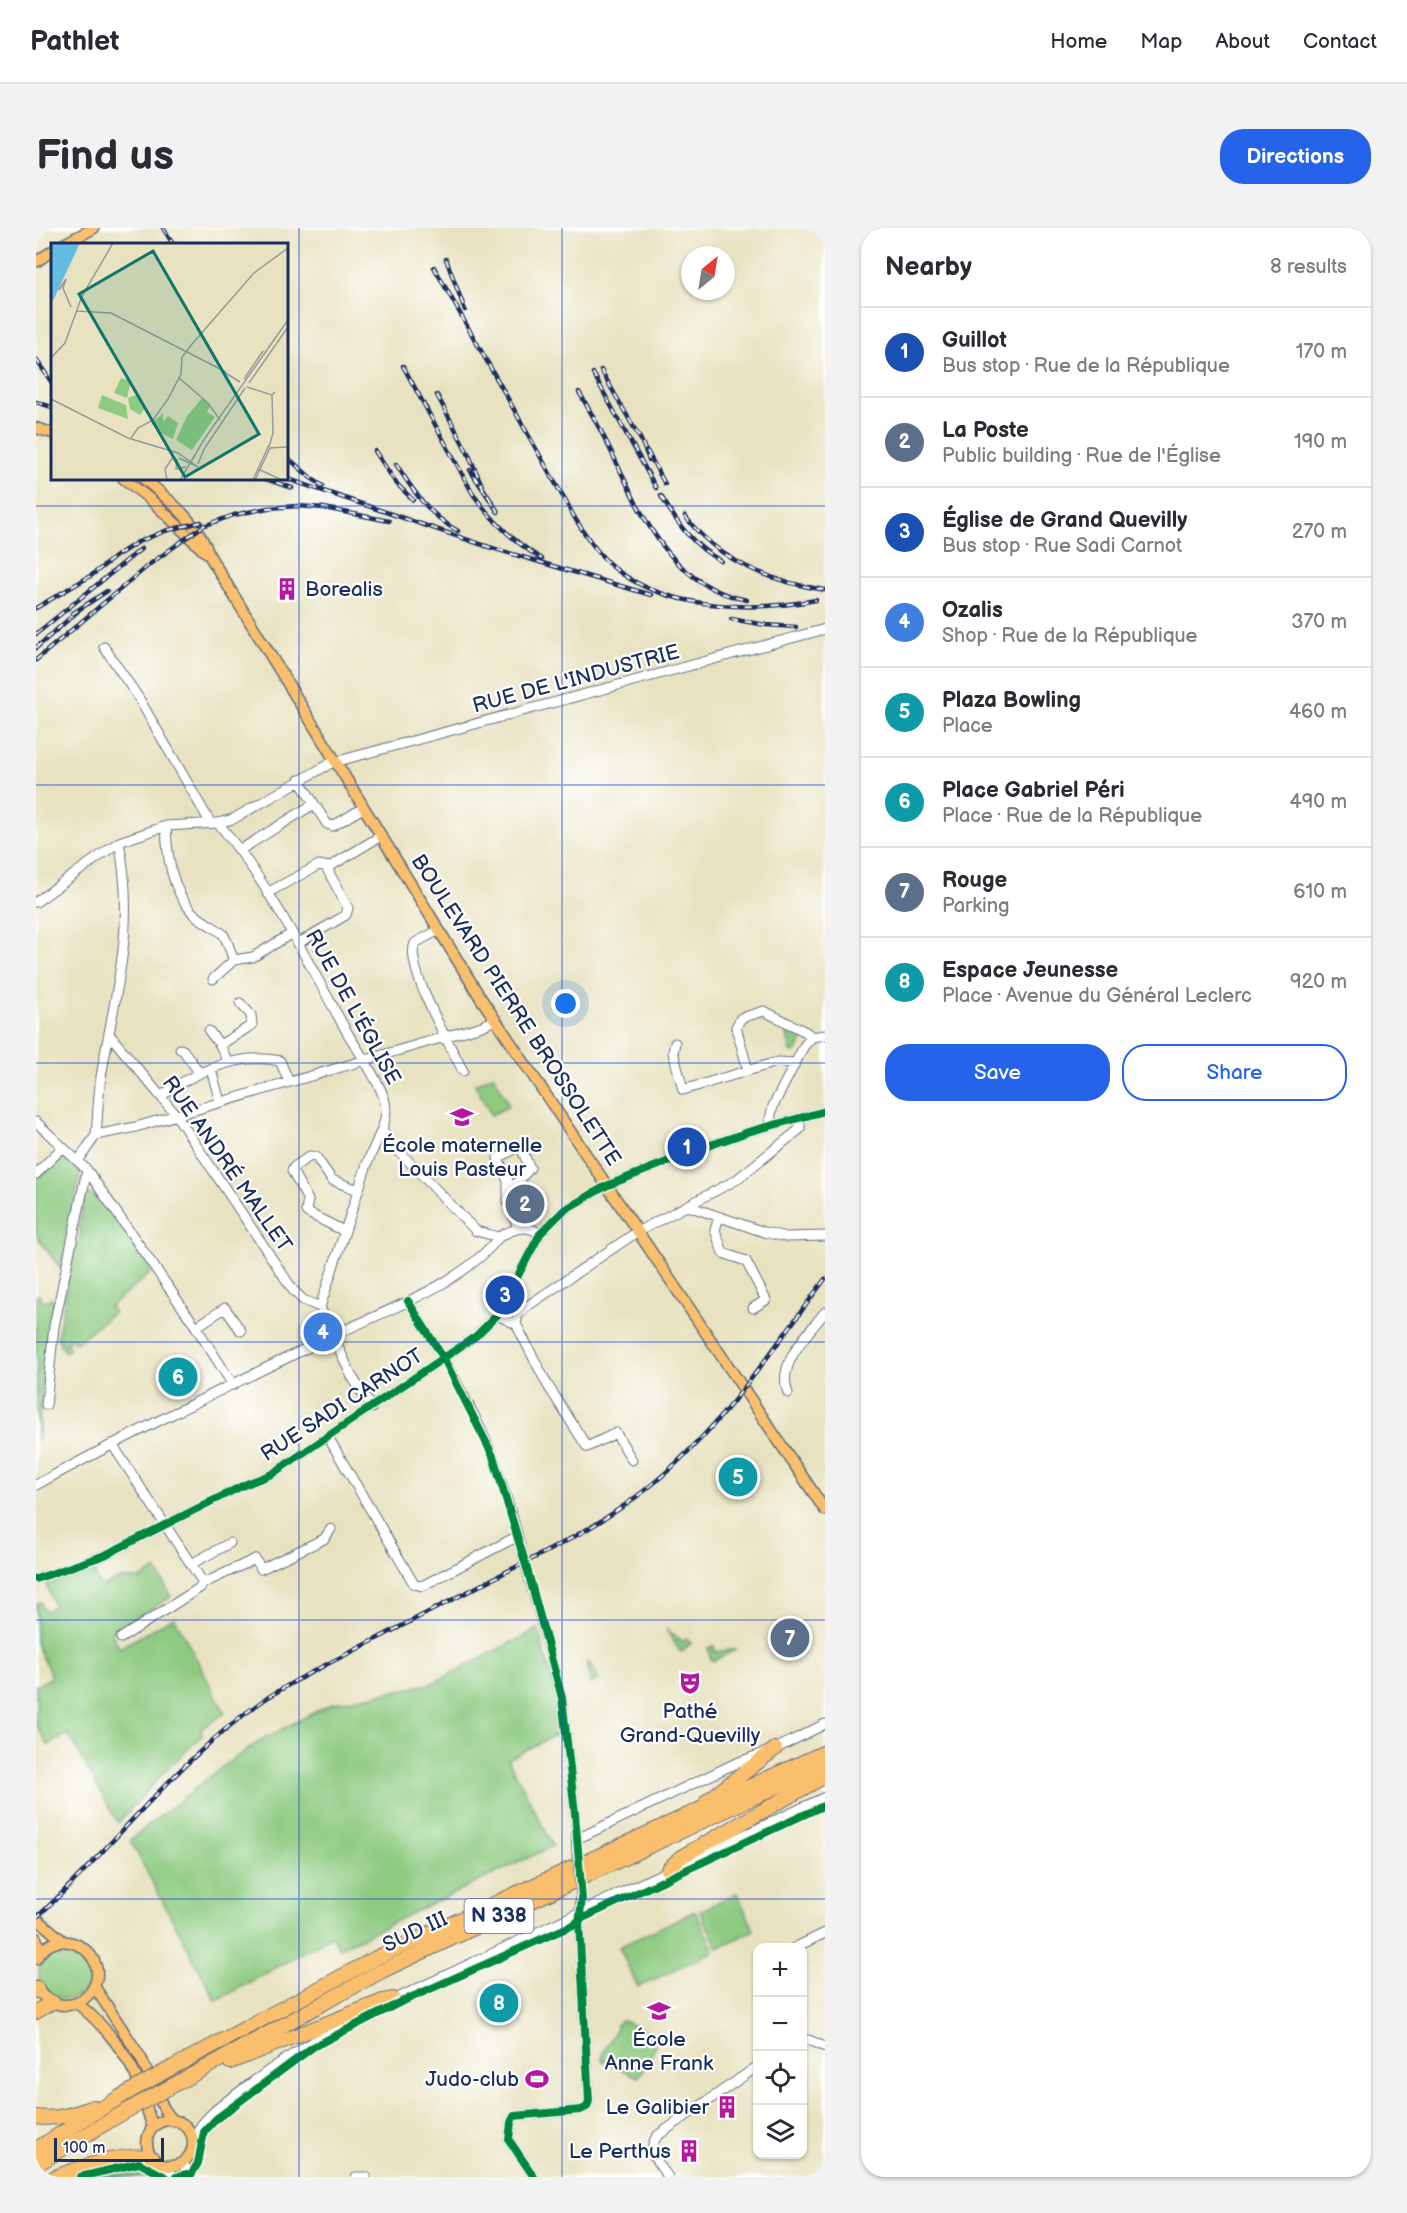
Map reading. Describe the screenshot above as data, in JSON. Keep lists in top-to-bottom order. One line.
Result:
{"streets":{"highway":["N 338","SUD III"],"main road":["BOULEVARD PIERRE BROSSOLETTE"],"street":["RUE DE L'INDUSTRIE","RUE DE L'ÉGLISE","RUE ANDRÉ MALLET","RUE SADI CARNOT"]},"crossings":[["RUE DE L'INDUSTRIE","RUE DE L'ÉGLISE"],["RUE DE L'INDUSTRIE","BOULEVARD PIERRE BROSSOLETTE"],["RUE DE L'ÉGLISE","RUE ANDRÉ MALLET"],["BOULEVARD PIERRE BROSSOLETTE","RUE SADI CARNOT"]],"places":{"building":["Borealis","Le Galibier","Le Perthus"],"school or university":["École maternelle Louis Pasteur","École Anne Frank"],"theatre":["Pathé Grand-Quevilly"],"sports":["Judo-club"]},"scale_bar":"100 m","north":"top right","page":{"header":"Pathlet","nav":["Home","Map","About","Contact"],"buttons":["Directions",["Save","Share"]],"title":"Find us","heading":["Nearby","8 results"],"list":[{"mark":"1","name":"Guillot","note":"Bus stop · Rue de la République","value":"170 m"},{"mark":"2","name":"La Poste","note":"Public building · Rue de l'Église","value":"190 m"},{"mark":"3","name":"Église de Grand Quevilly","note":"Bus stop · Rue Sadi Carnot","value":"270 m"},{"mark":"4","name":"Ozalis","note":"Shop · Rue de la République","value":"370 m"},{"mark":"5","name":"Plaza Bowling","note":"Place","value":"460 m"},{"mark":"6","name":"Place Gabriel Péri","note":"Place · Rue de la République","value":"490 m"},{"mark":"7","name":"Rouge","note":"Parking","value":"610 m"},{"mark":"8","name":"Espace Jeunesse","note":"Place · Avenue du Général Leclerc","value":"920 m"}],"pins":["1","2","3","4","6","5","7","8"],"map_buttons":["+","−"],"scale":"100 m"}}
